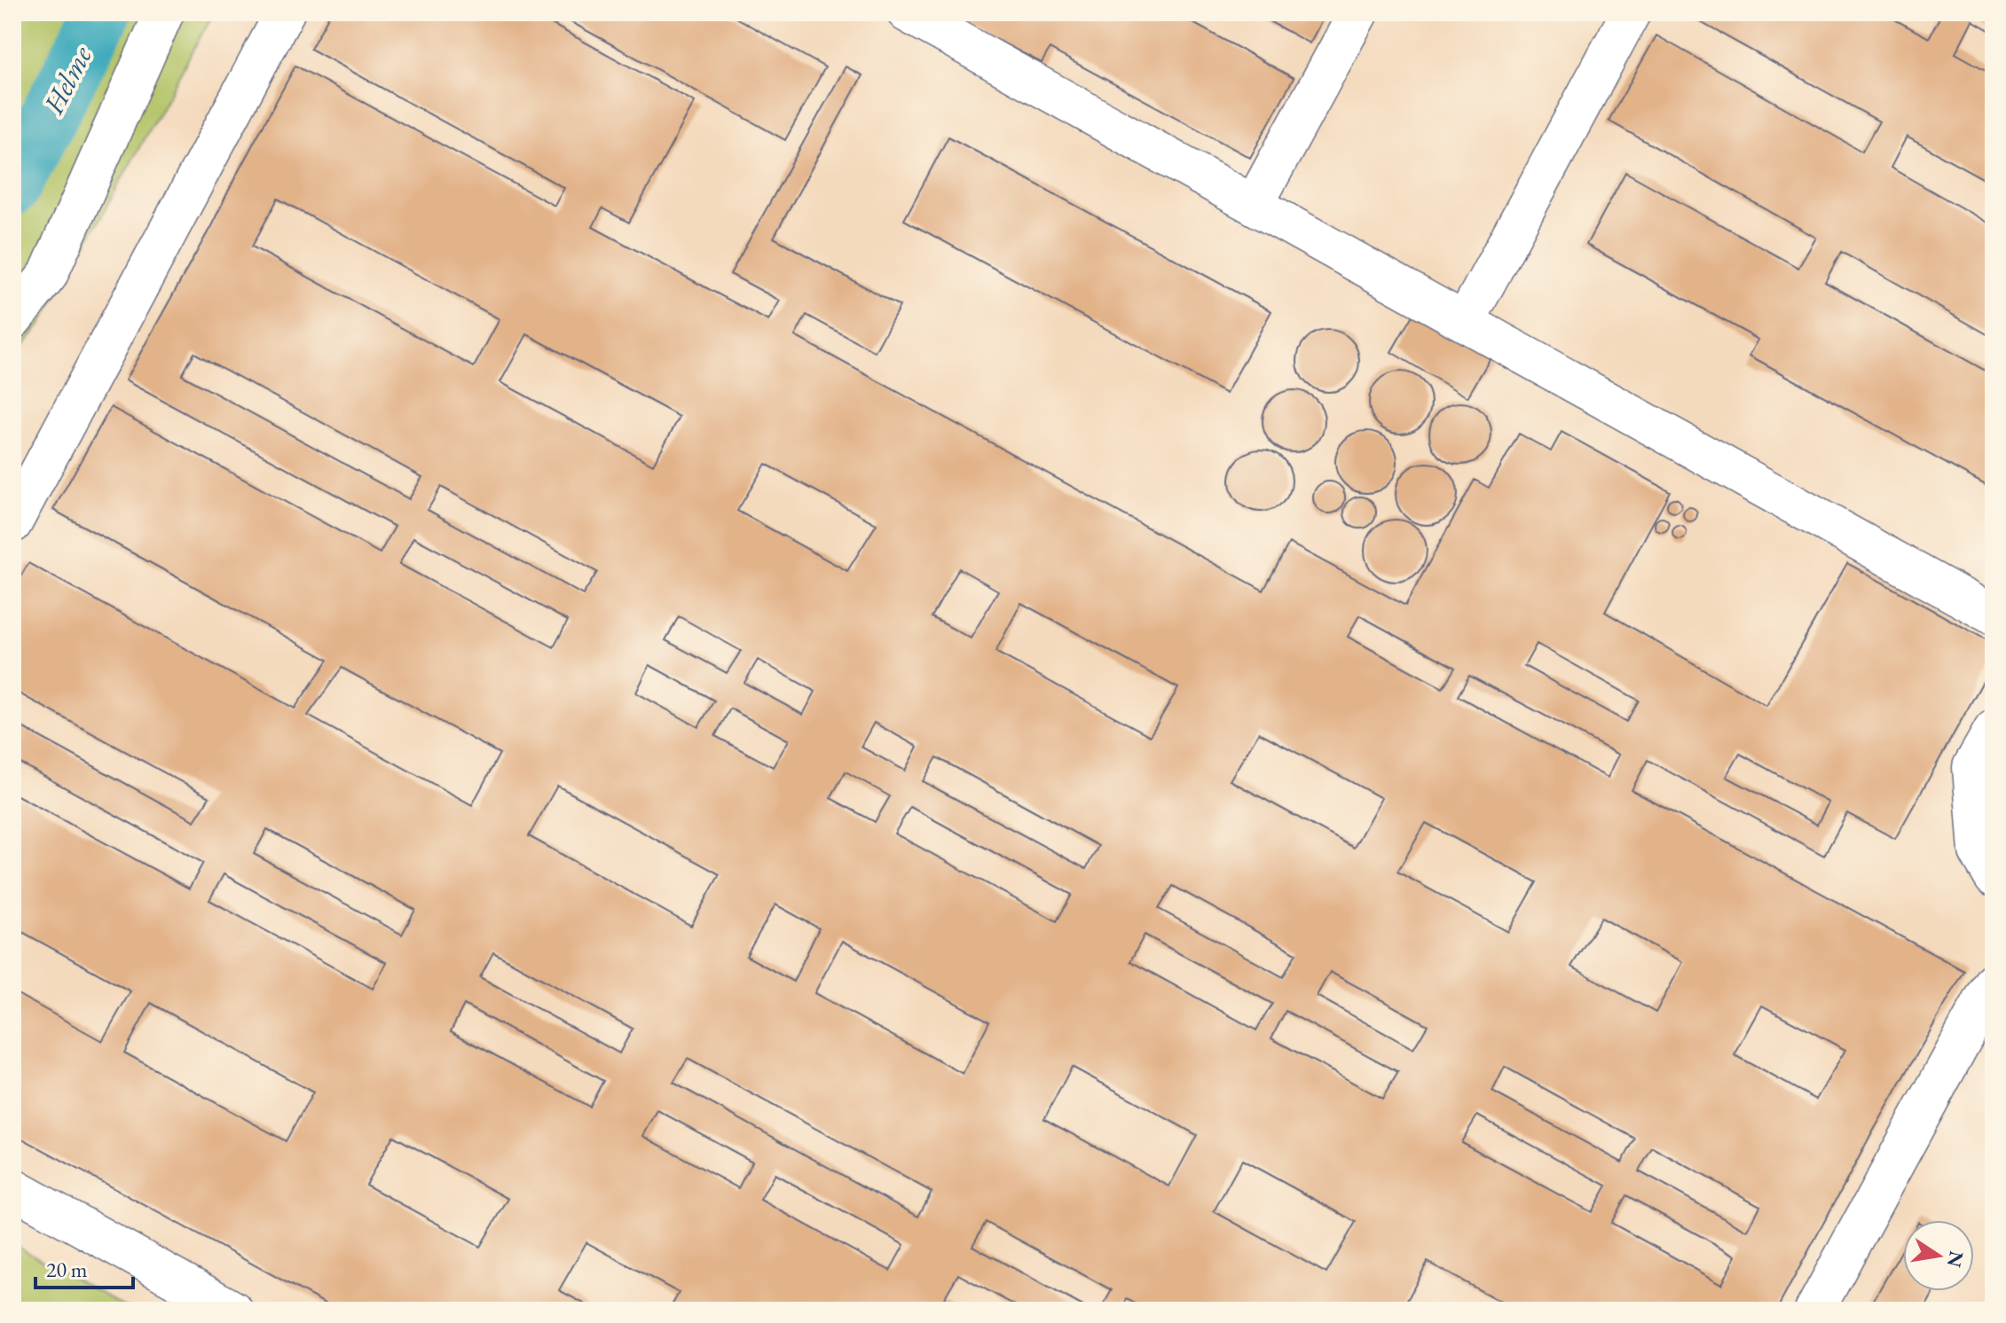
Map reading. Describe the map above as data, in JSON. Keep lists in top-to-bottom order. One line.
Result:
{"water":["Helme"],"scale_bar":"20 m","north":"right"}
